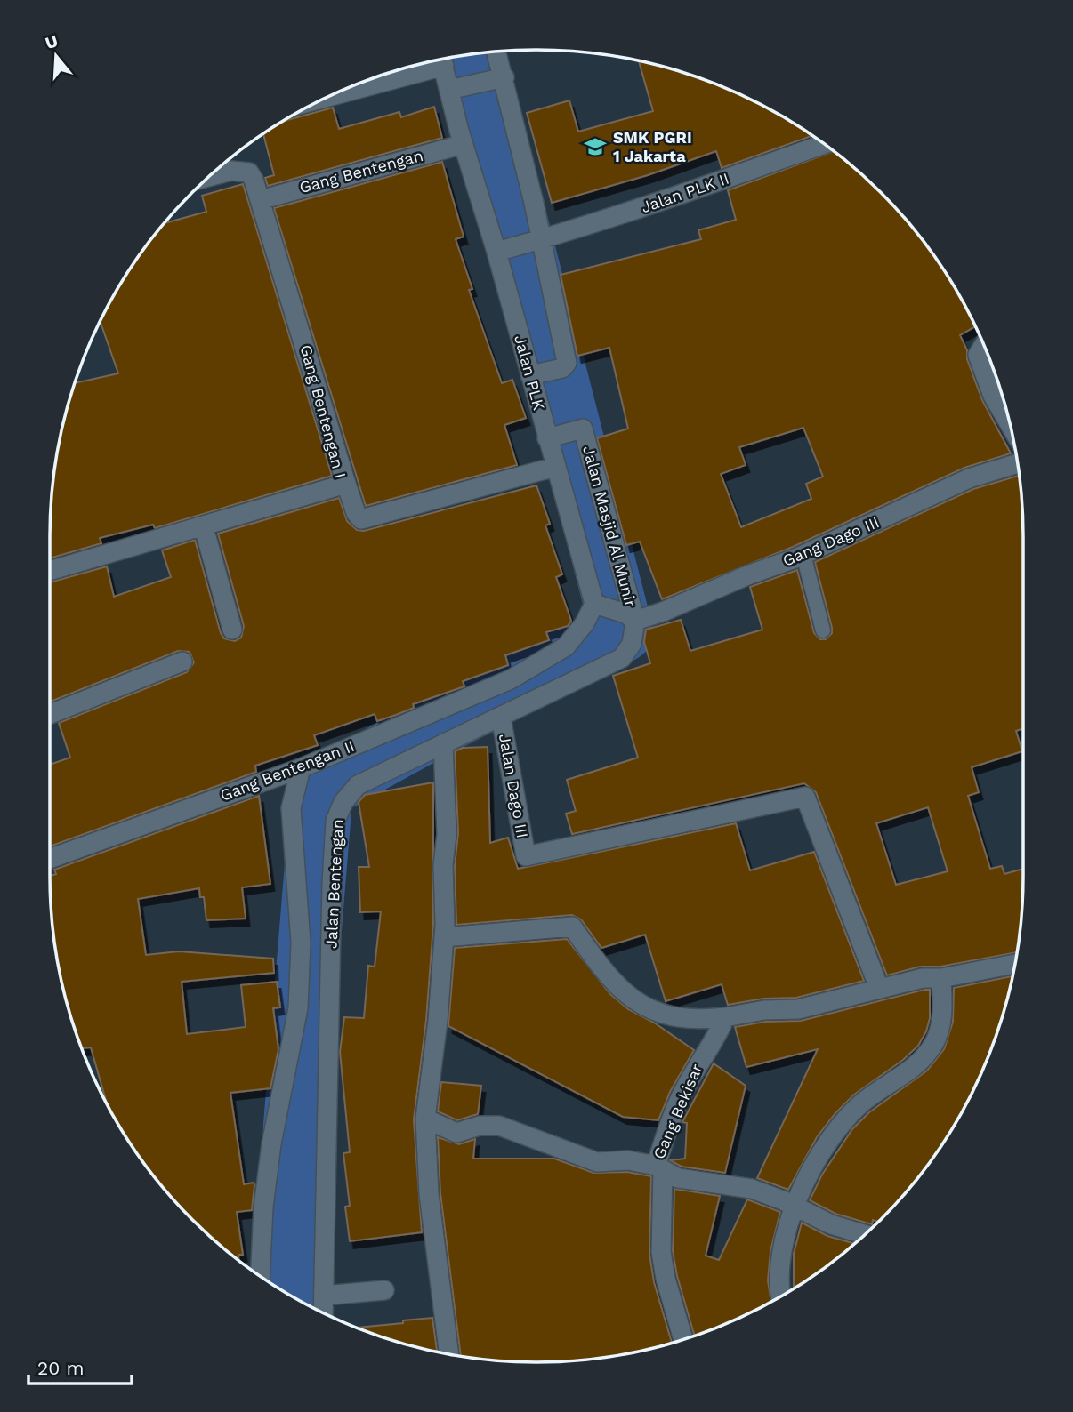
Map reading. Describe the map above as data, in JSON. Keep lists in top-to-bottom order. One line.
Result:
{"streets":{"street":["Gang Bentengan","Jalan PLK II","Jalan PLK","Gang Bentengan I","Jalan Masjid Al Munir","Gang Dago III","Gang Bentengan II","Jalan Dago III","Jalan Bentengan","Gang Bekisar"]},"crossings":[["Gang Bentengan","Jalan PLK"],["Gang Bentengan","Gang Bentengan I"],["Jalan PLK II","Jalan PLK"],["Jalan PLK","Jalan Masjid Al Munir"],["Jalan Masjid Al Munir","Gang Dago III"],["Jalan Masjid Al Munir","Jalan Bentengan"],["Gang Dago III","Jalan Bentengan"],["Gang Bentengan II","Jalan Bentengan"],["Jalan Dago III","Jalan Bentengan"]],"places":{"school or university":["SMK PGRI 1 Jakarta"]},"scale_bar":"20 m","north":"top"}
